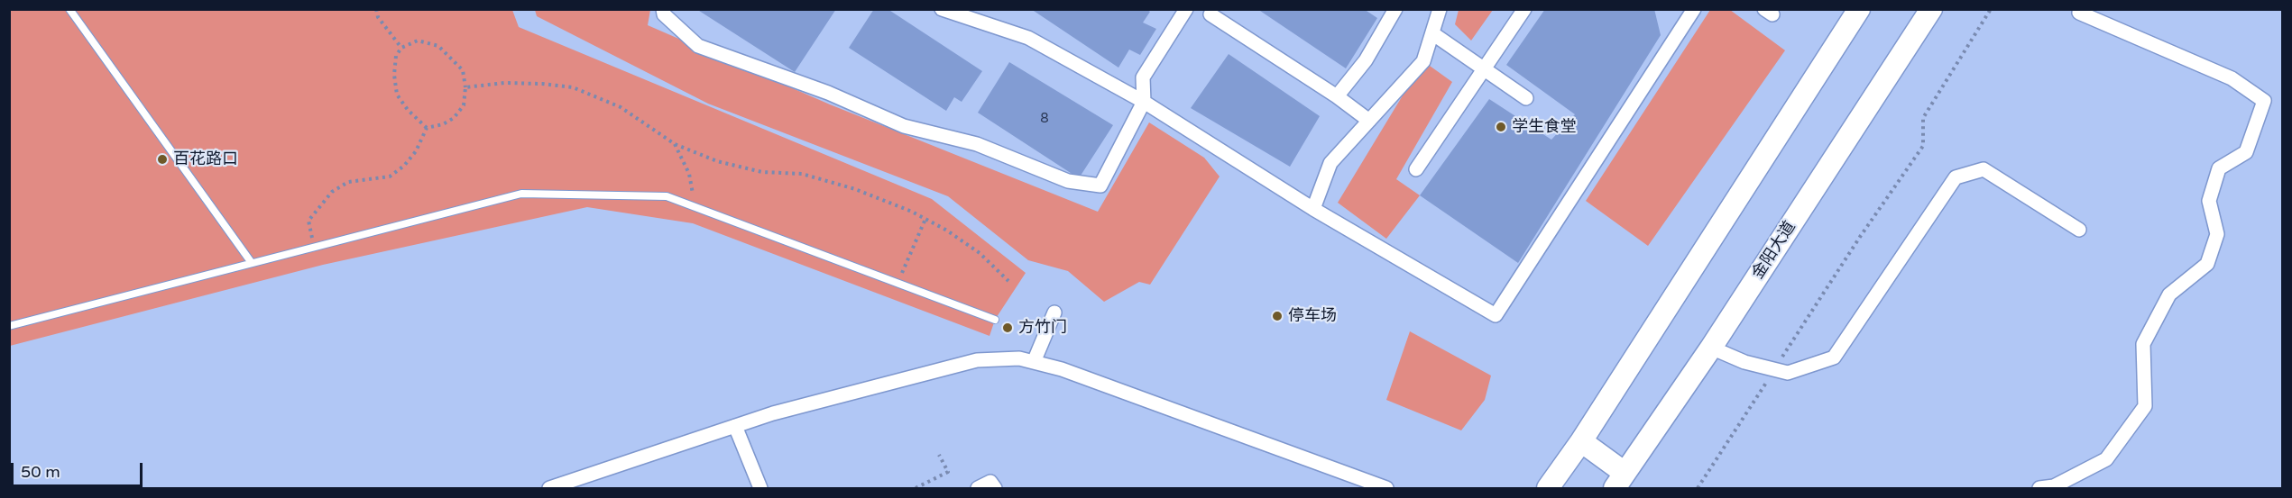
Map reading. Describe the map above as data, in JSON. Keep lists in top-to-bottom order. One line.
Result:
{"streets":{"main road":["金阳大道"]},"places":["学生食堂","百花路口","停车场","方竹门"],"house_numbers":["8"],"scale_bar":"50 m"}
